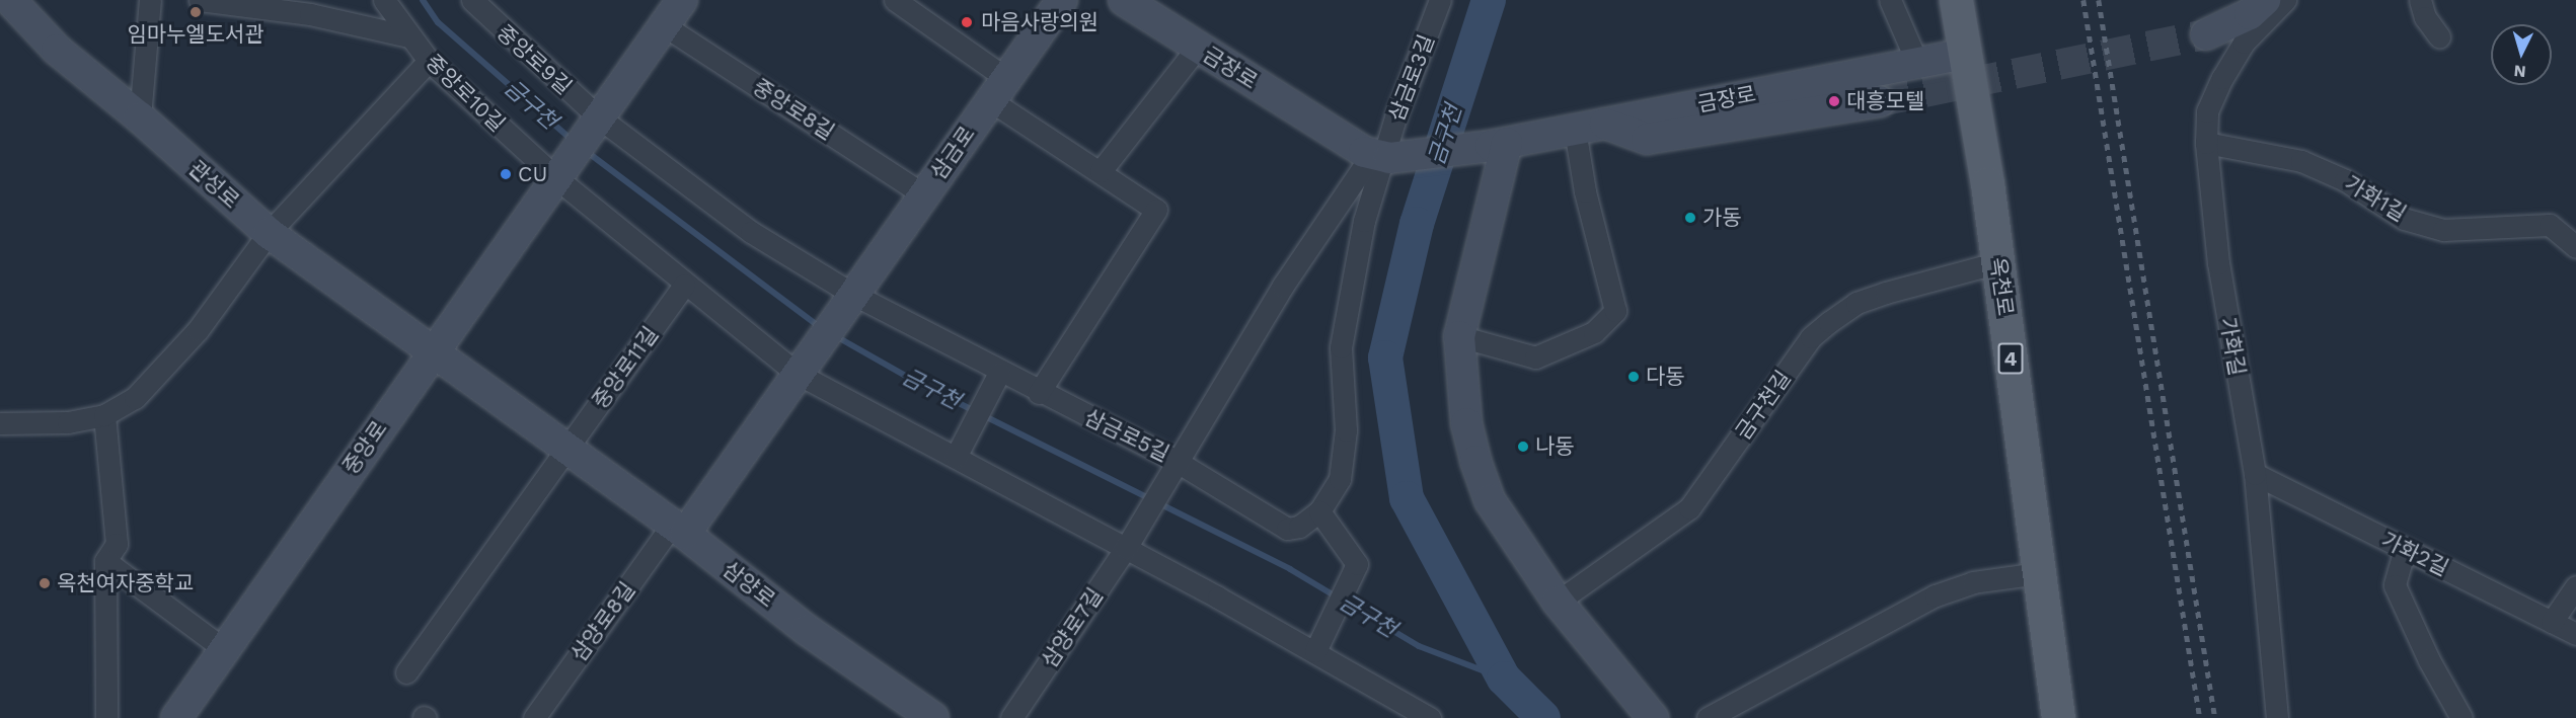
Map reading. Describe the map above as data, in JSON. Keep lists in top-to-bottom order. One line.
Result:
{"streets":{"main road":["옥천로","4"],"street":["중앙로9길","금장로","삼금로3길","중앙로10길","중앙로8길","삼금로","관성로","가화1길","가화길","중앙로11길","금구천길","삼금로5길","중앙로","가화2길","삼양로","삼양로8길","삼양로7길"]},"crossings":[["중앙로9길","중앙로"],["금장로","삼금로3길"],["금장로","옥천로"],["금장로","삼금로5길"],["삼금로3길","삼금로5길"],["중앙로10길","중앙로"],["중앙로8길","삼금로"],["삼금로","삼금로5길"],["관성로","중앙로"],["관성로","삼양로"],["가화1길","가화길"],["옥천로","금구천길"],["가화길","가화2길"],["중앙로11길","삼양로"],["삼금로5길","삼양로7길"],["중앙로","삼양로"],["삼양로","삼양로8길"]],"water":["금구천"],"places":["임마누엘도서관","마음사랑의원","대흥모텔","CU","가동","다동","나동","옥천여자중학교"],"north":"bottom"}
